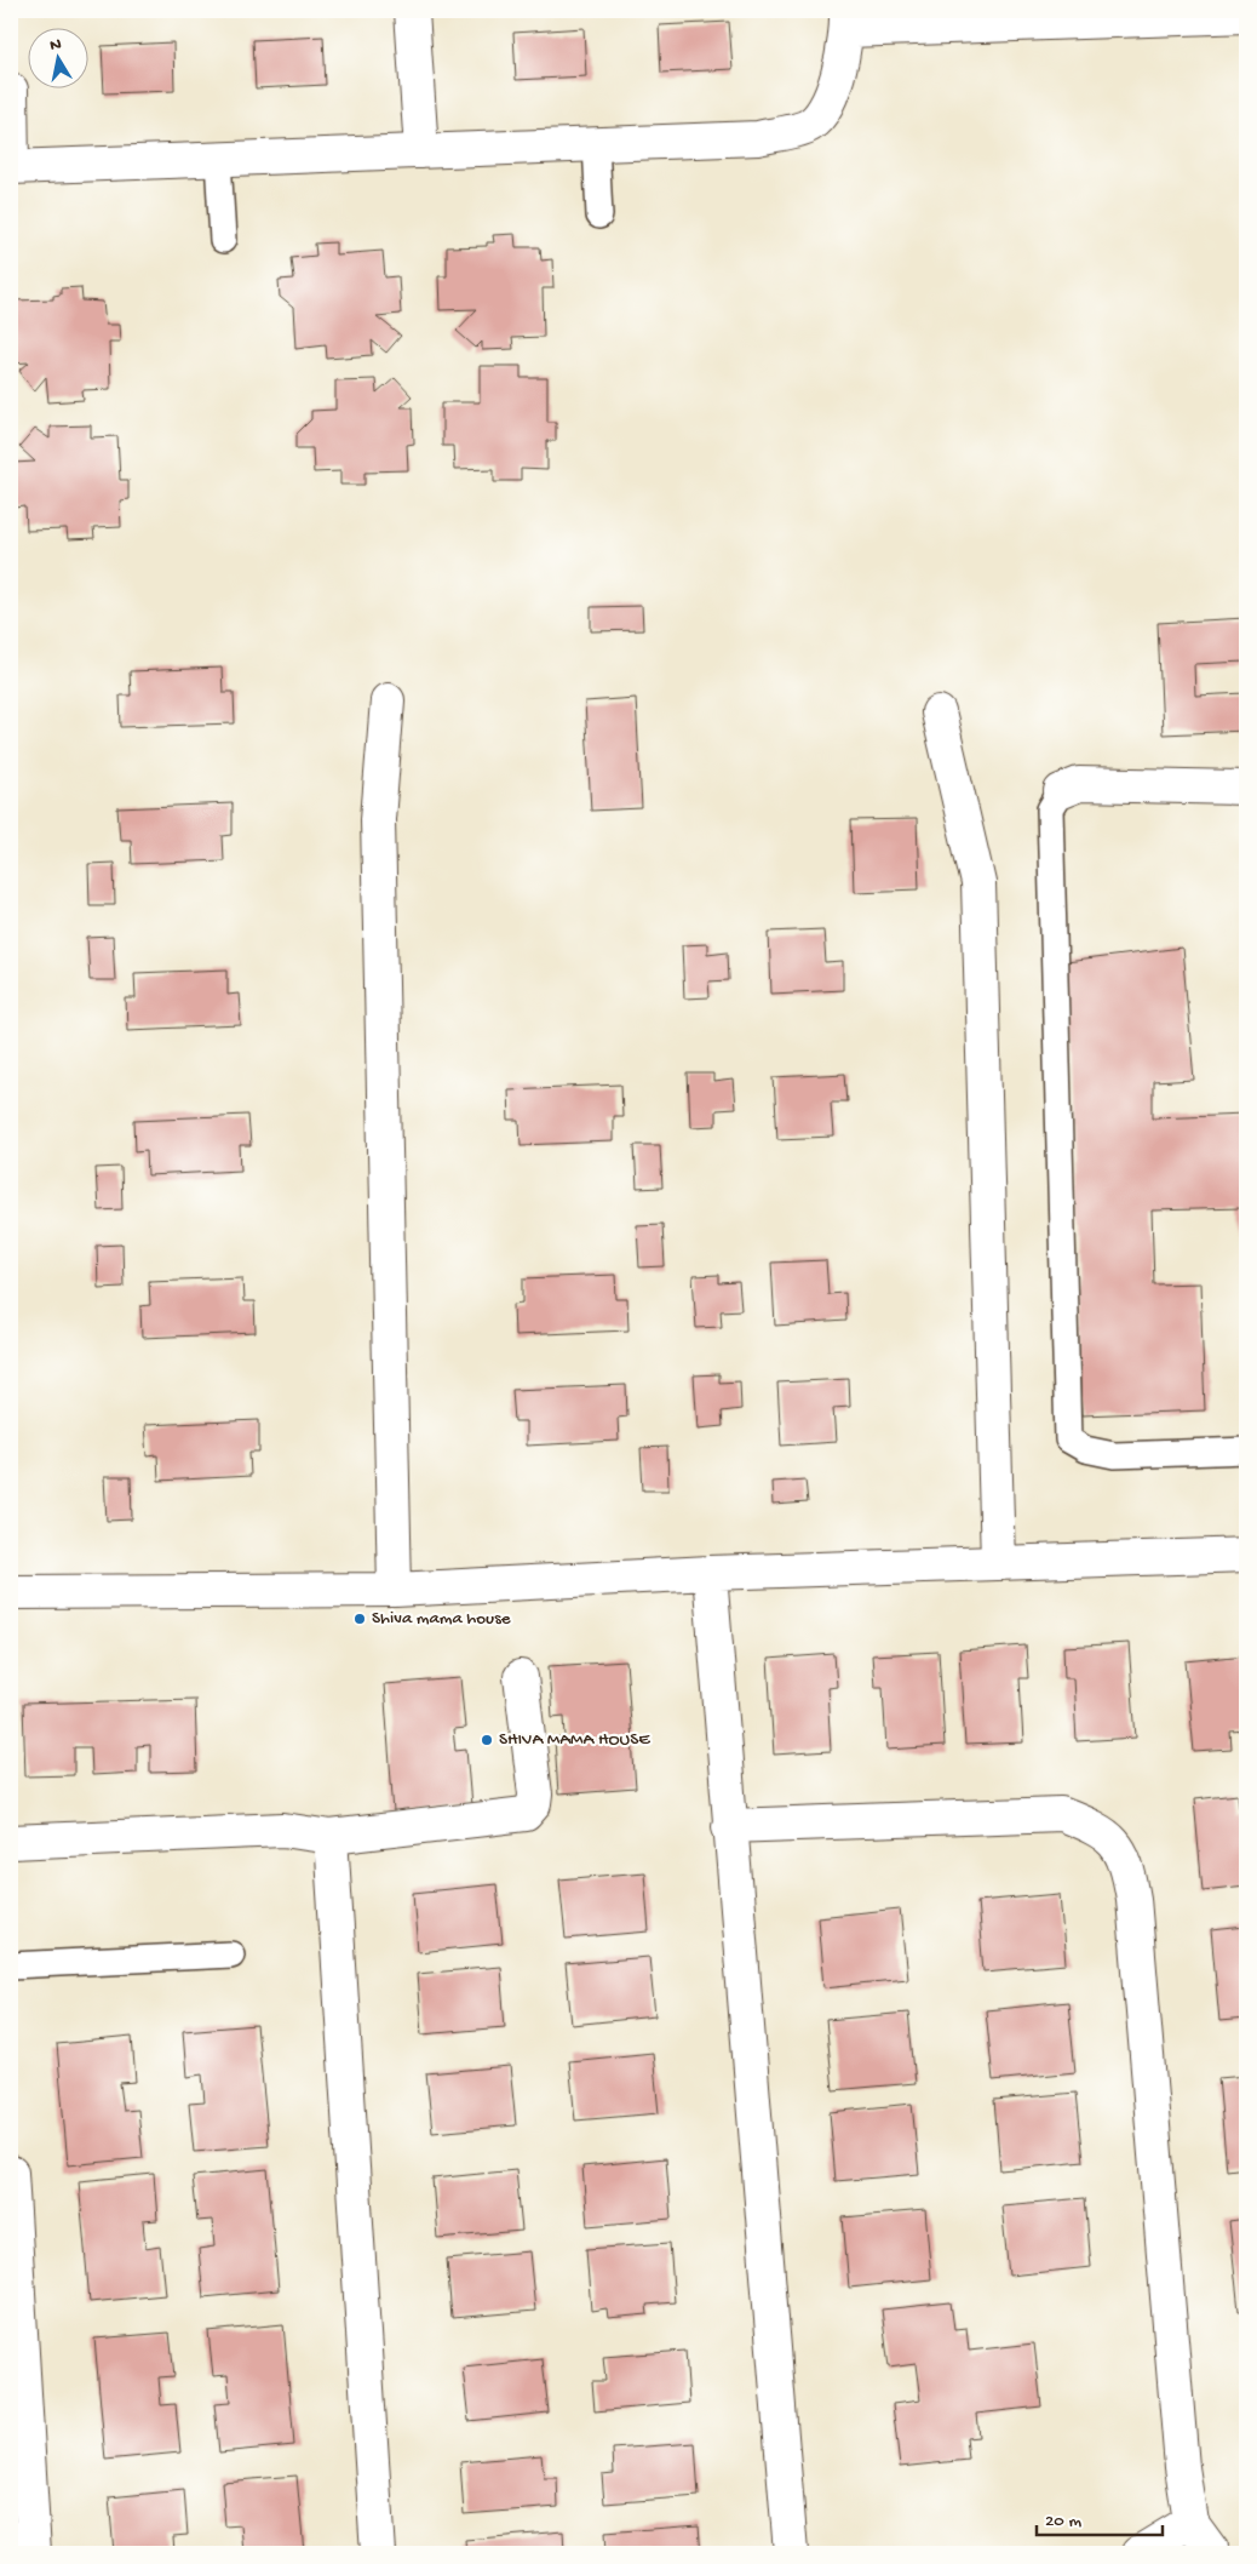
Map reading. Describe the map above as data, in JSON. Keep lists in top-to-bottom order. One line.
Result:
{"places":["Shiva mama house","SHIVA MAMA HOUSE"],"scale_bar":"20 m","north":"top"}
